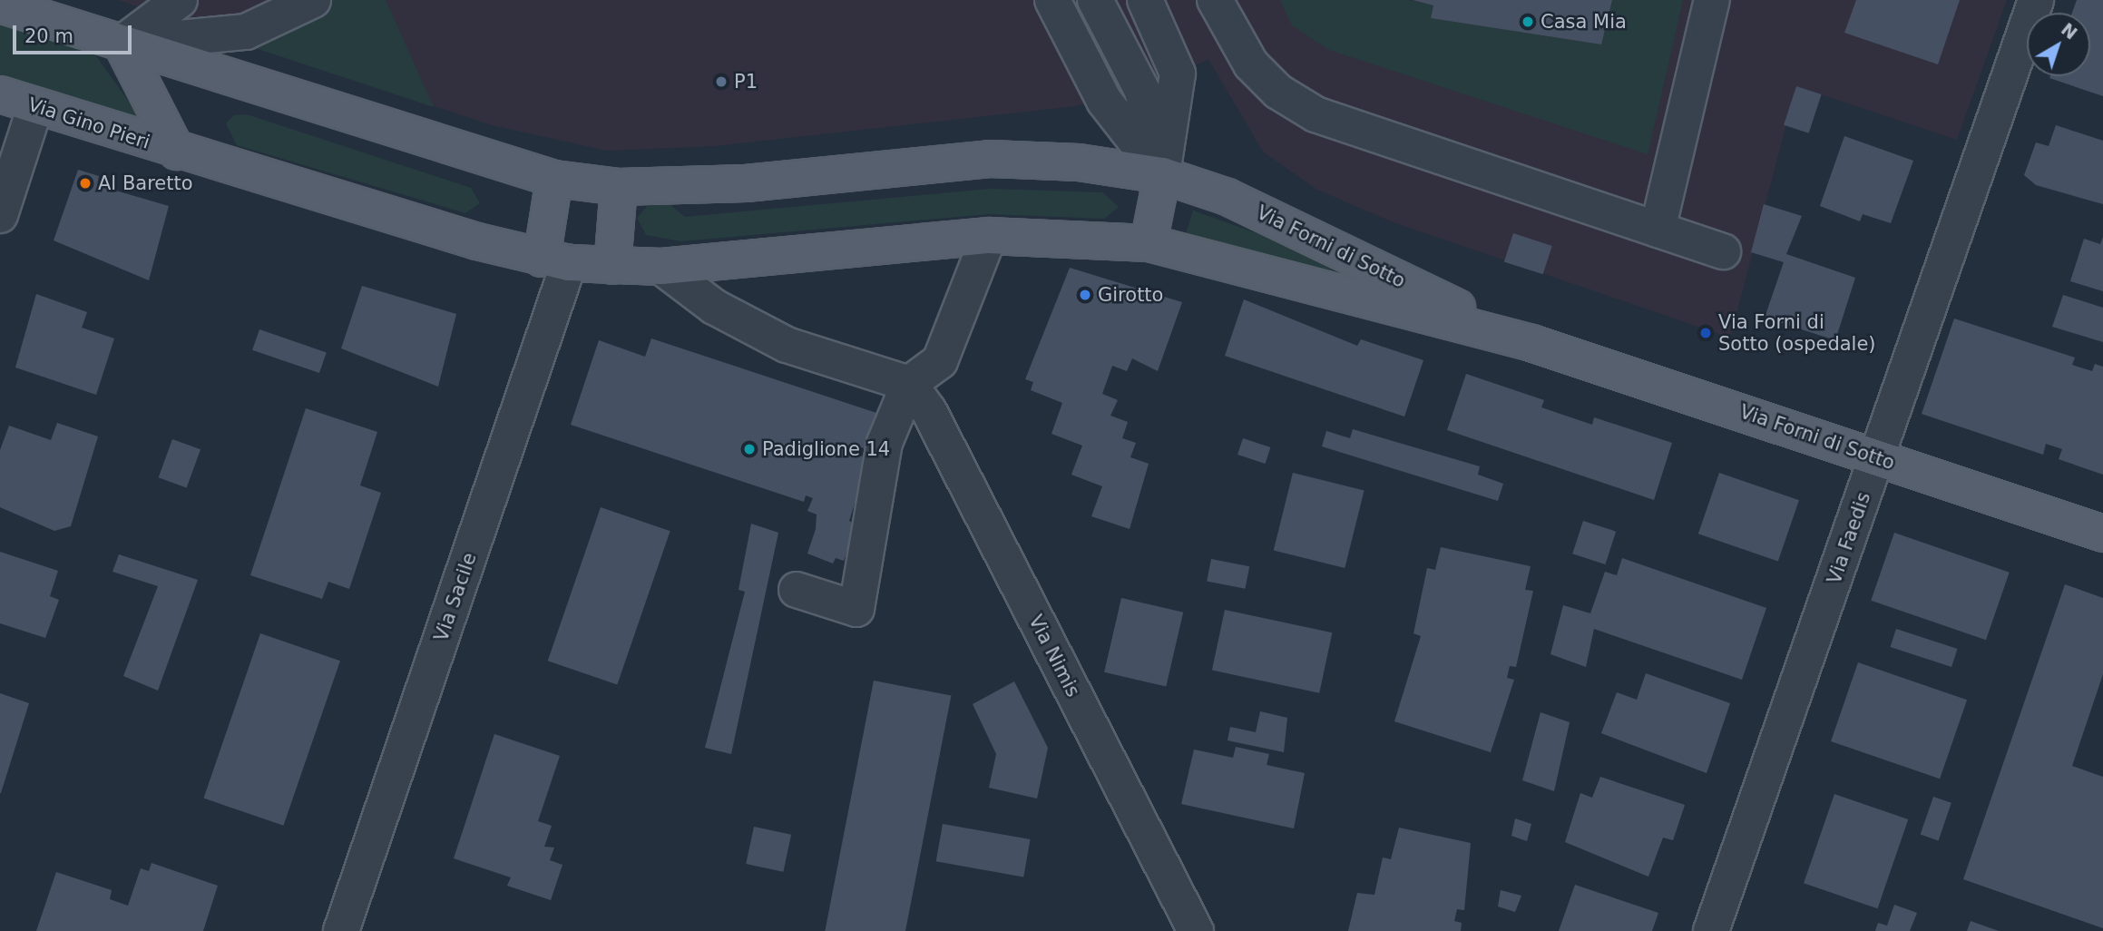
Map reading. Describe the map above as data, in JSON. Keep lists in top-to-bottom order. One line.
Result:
{"streets":{"main road":["Via Gino Pieri","Via Forni di Sotto"],"street":["Via Faedis","Via Sacile","Via Nimis"]},"crossings":[["Via Gino Pieri","Via Forni di Sotto"],["Via Gino Pieri","Via Sacile"],["Via Forni di Sotto","Via Faedis"]],"places":["Casa Mia","P1","Al Baretto","Girotto","Via Forni di Sotto (ospedale)","Padiglione 14"],"scale_bar":"20 m","north":"top right"}
